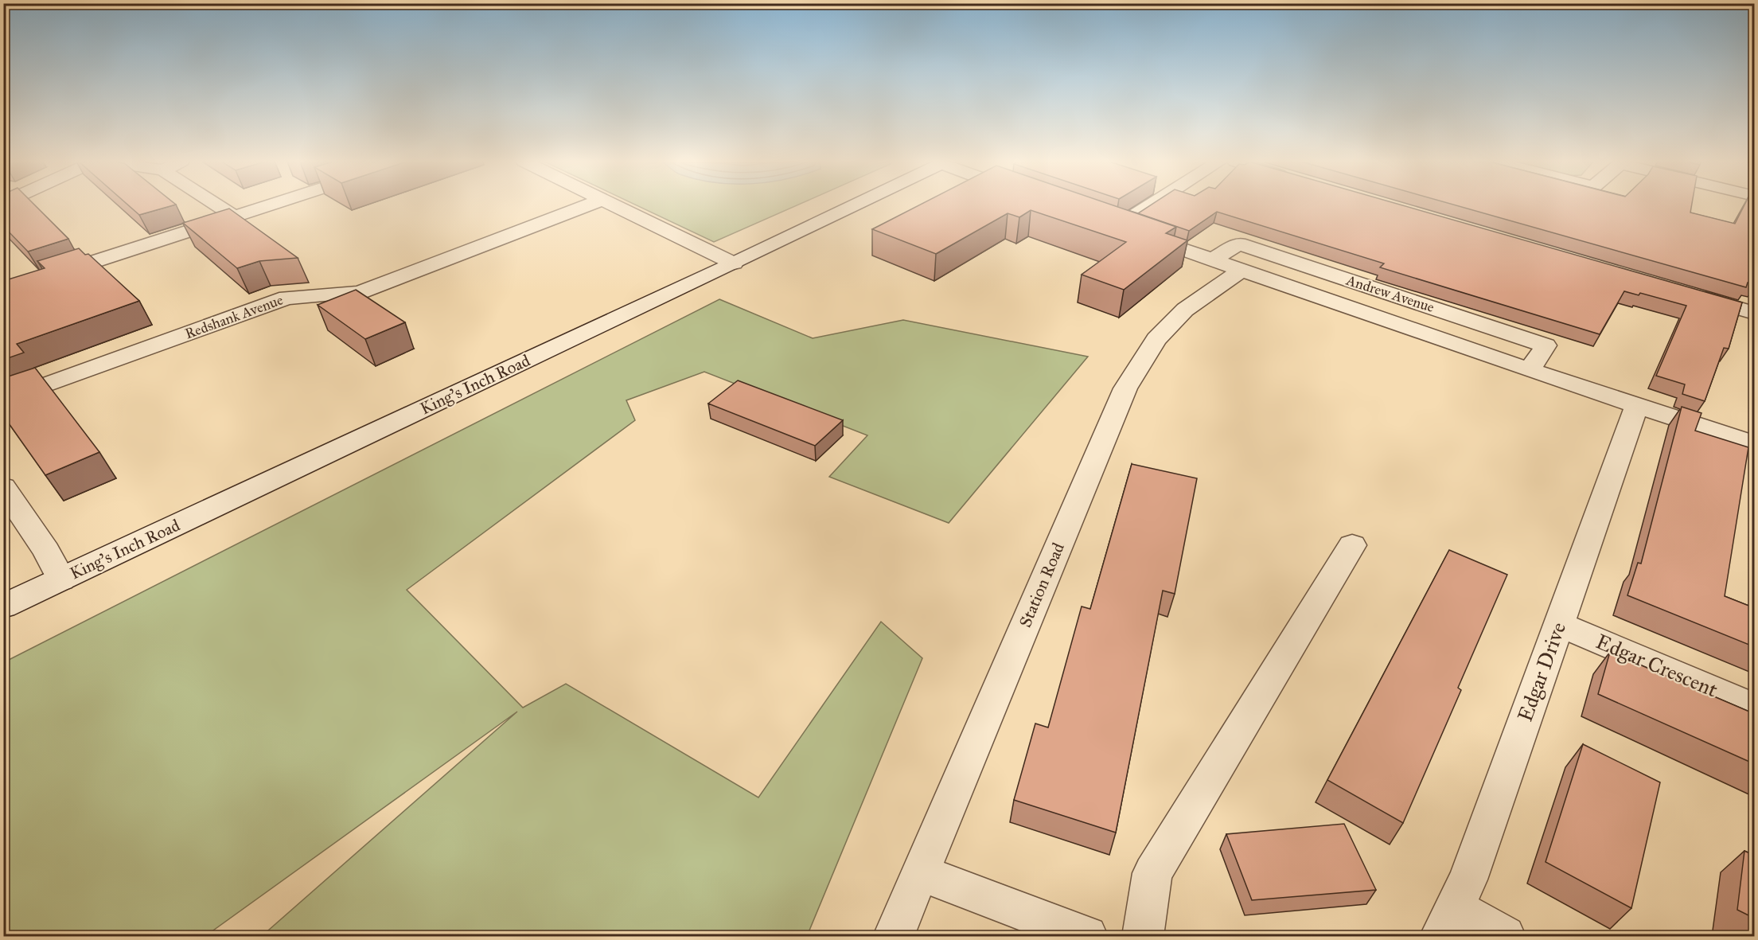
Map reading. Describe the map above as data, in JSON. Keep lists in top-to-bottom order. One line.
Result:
{"streets":{"street":["Andrew Avenue","Redshank Avenue","King's Inch Road","Station Road","Edgar Crescent","Edgar Drive"]},"crossings":[["Andrew Avenue","Station Road"],["Andrew Avenue","Edgar Drive"],["Edgar Crescent","Edgar Drive"]]}
